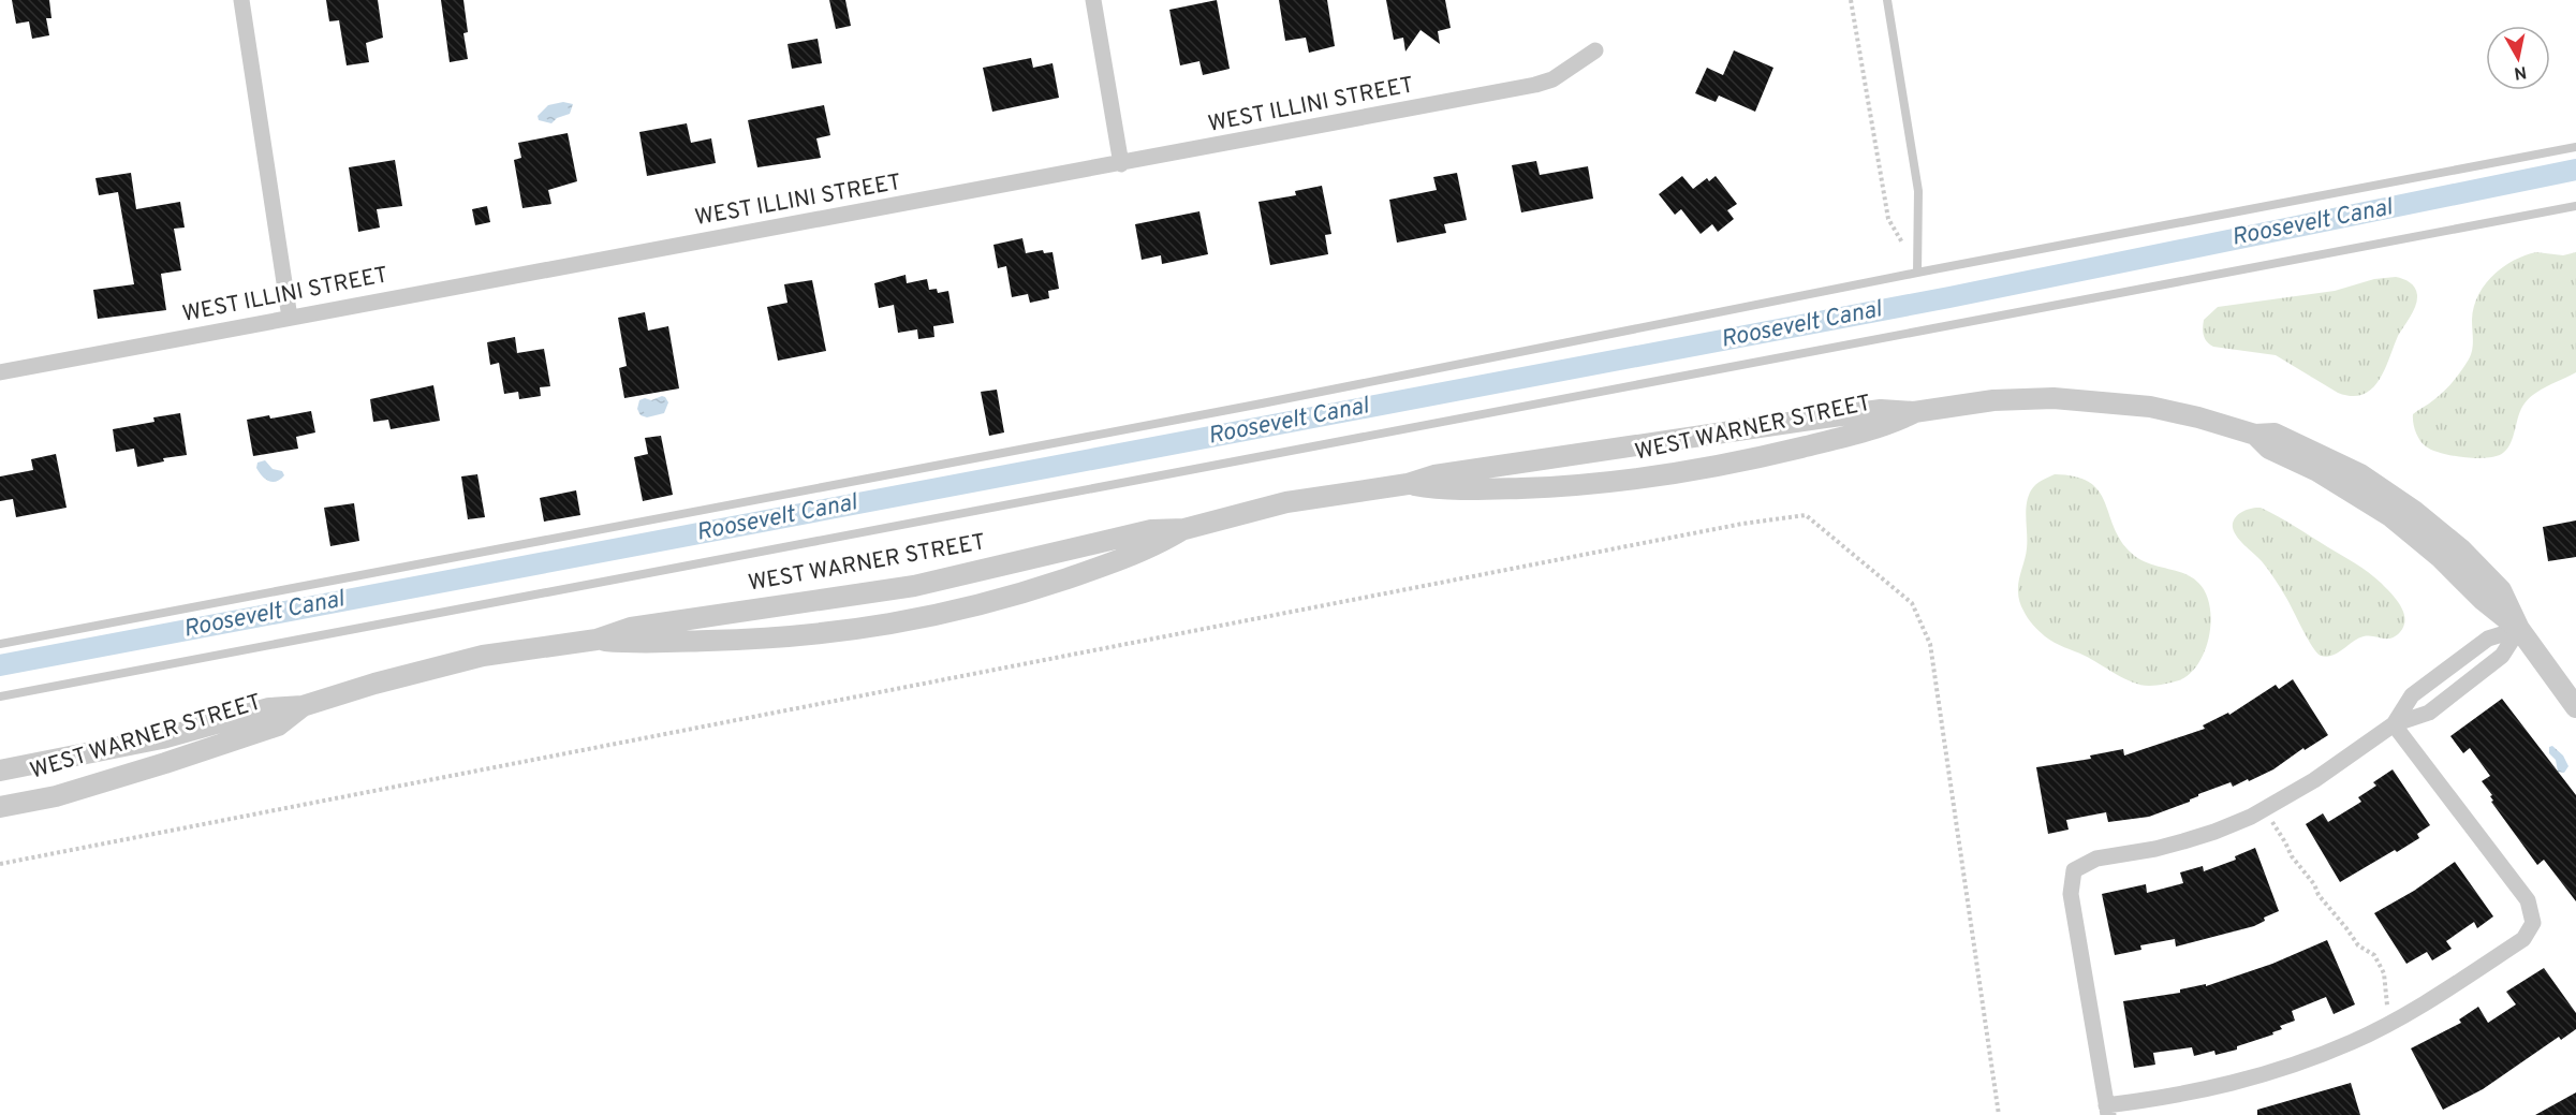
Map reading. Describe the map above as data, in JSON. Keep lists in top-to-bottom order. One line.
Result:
{"streets":{"street":["WEST ILLINI STREET","WEST WARNER STREET"]},"water":["Roosevelt Canal"],"north":"bottom"}
